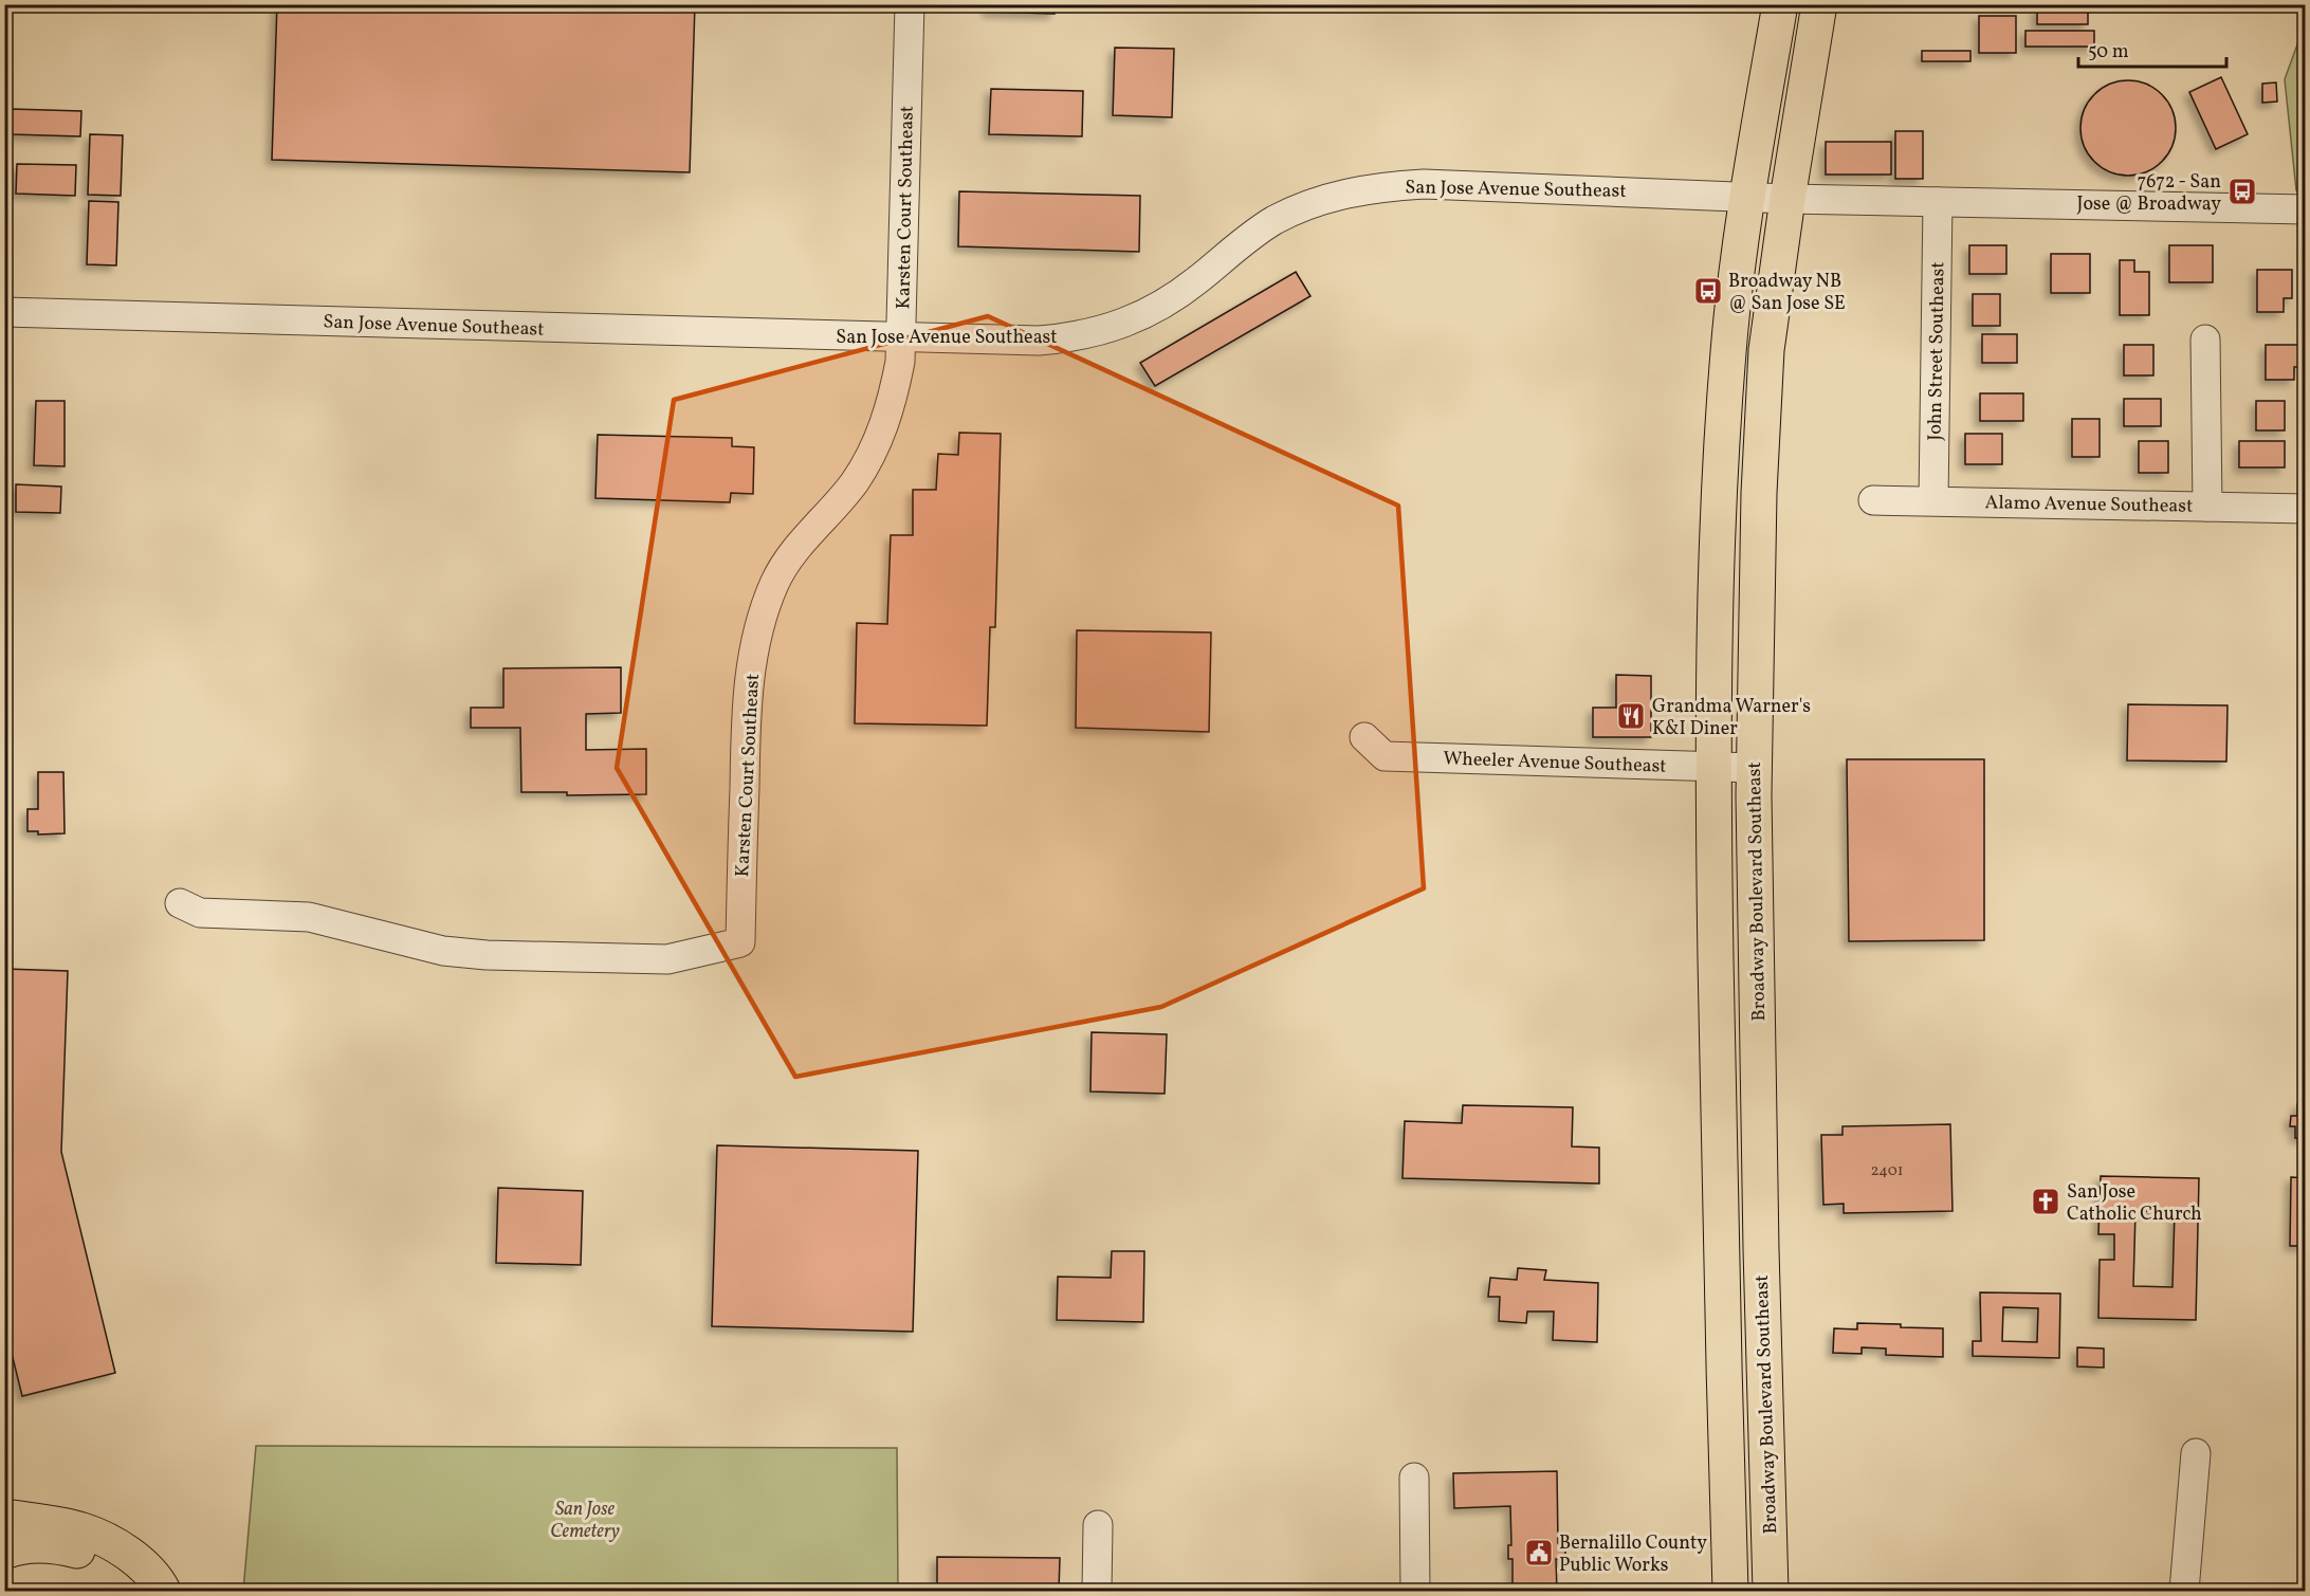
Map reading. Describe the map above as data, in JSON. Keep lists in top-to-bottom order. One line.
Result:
{"streets":{"main road":["Broadway Boulevard Southeast"],"street":["San Jose Avenue Southeast","Karsten Court Southeast","John Street Southeast","Alamo Avenue Southeast","Wheeler Avenue Southeast"]},"crossings":[["San Jose Avenue Southeast","Karsten Court Southeast"],["San Jose Avenue Southeast","John Street Southeast"],["San Jose Avenue Southeast","Broadway Boulevard Southeast"],["John Street Southeast","Alamo Avenue Southeast"],["Wheeler Avenue Southeast","Broadway Boulevard Southeast"]],"parks":["San Jose Cemetery"],"places":{"bus stop":["7672 - San Jose @ Broadway","Broadway NB @ San Jose SE"],"restaurant":["Grandma Warner's K&I Diner"],"church":["San Jose Catholic Church"],"public building":["Bernalillo County Public Works"]},"house_numbers":["2401"],"scale_bar":"50 m"}
